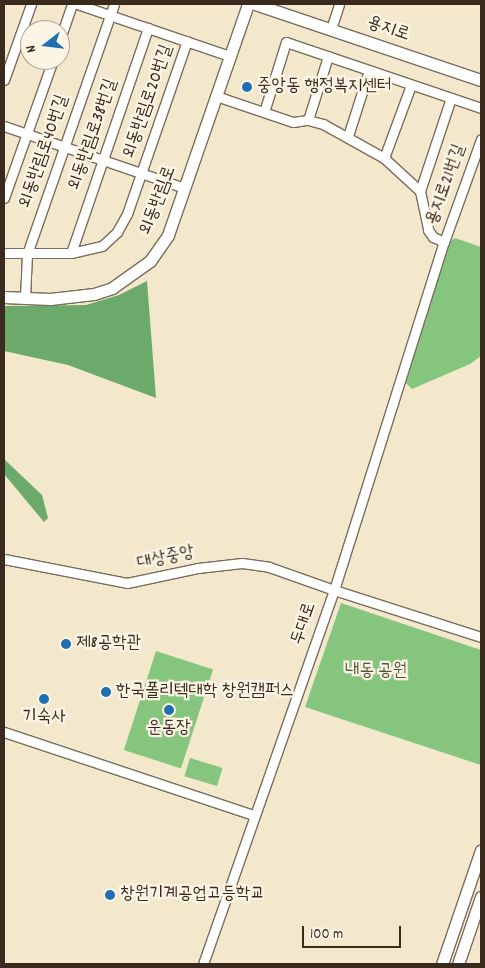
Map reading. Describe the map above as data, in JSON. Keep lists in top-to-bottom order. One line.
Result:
{"streets":{"main road":["용지로","외동반림로"],"street":["외동반림로20번길","외동반림로38번길","외동반림로40번길","용지로21번길","대상중앙","두대로"]},"crossings":[["외동반림로20번길","외동반림로38번길"],["외동반림로20번길","외동반림로40번길"],["외동반림로20번길","외동반림로"],["외동반림로40번길","외동반림로"],["용지로21번길","외동반림로"],["대상중앙","두대로"]],"parks":["내동 공원"],"places":["중앙동 행정복지센터","제8공학관","한국폴리텍대학 창원캠퍼스","기숙사","운동장","창원기계공업고등학교"],"scale_bar":"100 m","north":"left"}
